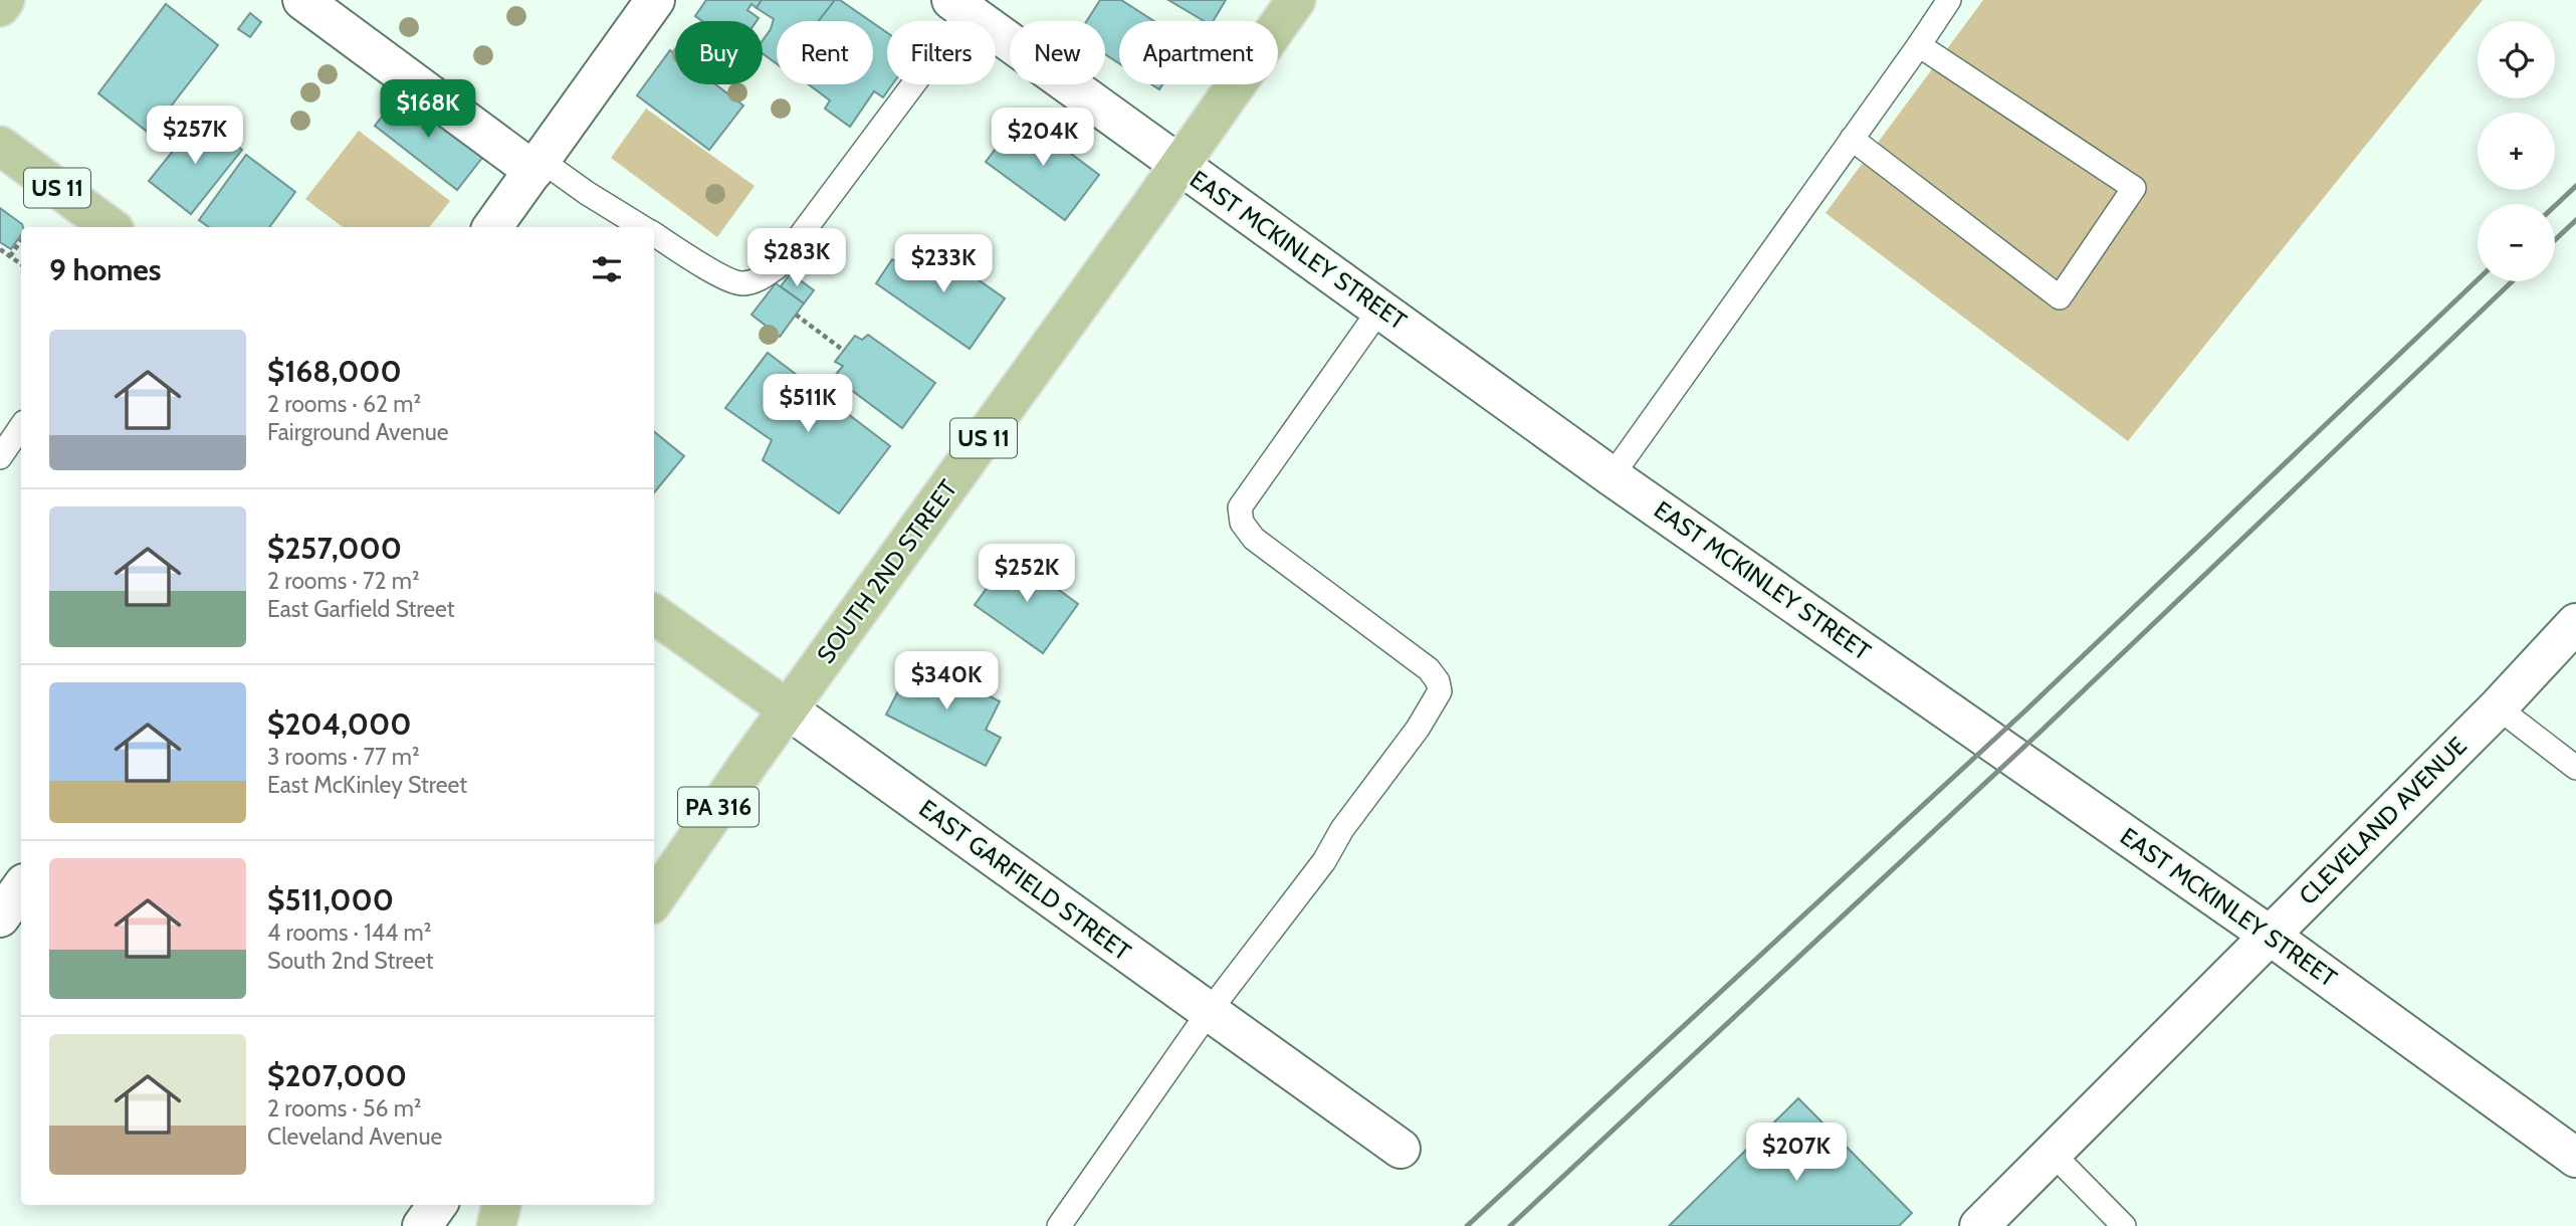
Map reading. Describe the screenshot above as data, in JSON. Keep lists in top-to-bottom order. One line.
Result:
{"streets":{"main road":["US 11","SOUTH 2ND STREET","PA 316","EAST GARFIELD STREET"],"street":["EAST MCKINLEY STREET","CLEVELAND AVENUE"]},"crossings":[["EAST MCKINLEY STREET","SOUTH 2ND STREET"],["EAST MCKINLEY STREET","CLEVELAND AVENUE"],["SOUTH 2ND STREET","EAST GARFIELD STREET"]],"page":{"map_buttons":["+","−"],"chip":["Buy","Rent","Filters","New","Apartment"],"price":["$168K","$257K","$204K","$283K","$233K","$511K","$252K","$340K","$207K"],"heading":"9 homes","list":[{"name":"$168,000","note":"2 rooms · 62 m² · Fairground Avenue"},{"name":"$257,000","note":"2 rooms · 72 m² · East Garfield Street"},{"name":"$204,000","note":"3 rooms · 77 m² · East McKinley Street"},{"name":"$511,000","note":"4 rooms · 144 m² · South 2nd Street"},{"name":"$207,000","note":"2 rooms · 56 m² · Cleveland Avenue"}]}}
